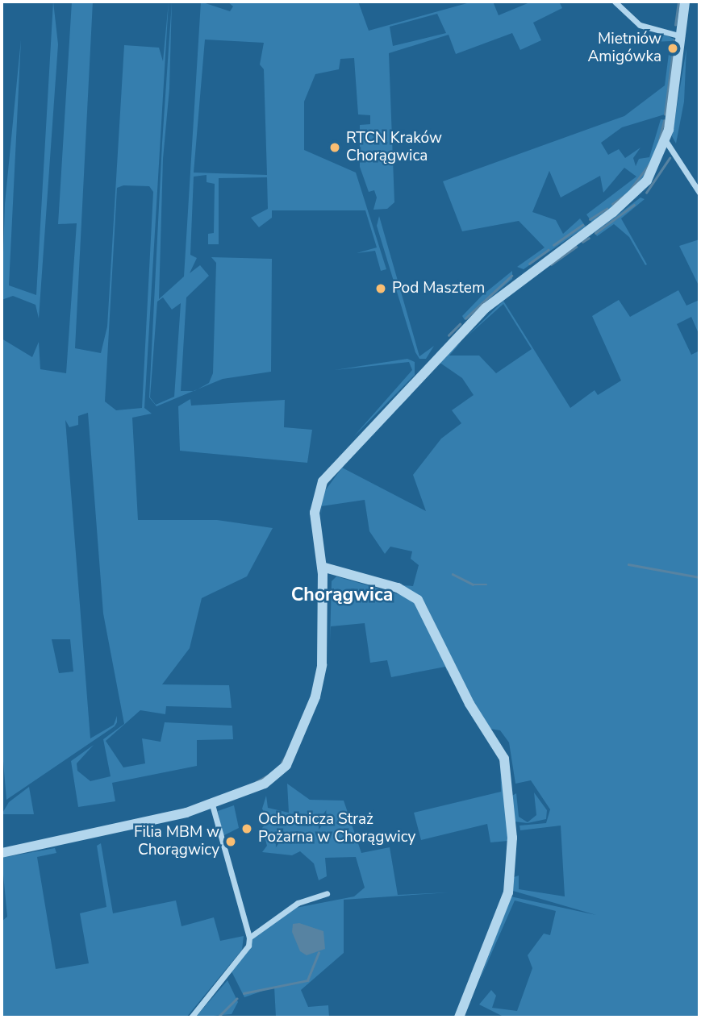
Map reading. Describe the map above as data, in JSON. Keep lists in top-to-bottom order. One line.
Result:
{"districts":["Chorągwica"],"places":["Mietniów Amigówka","RTCN Kraków Chorągwica","Pod Masztem","Ochotnicza Straż Pożarna w Chorągwicy","Filia MBM w Chorągwicy"]}
